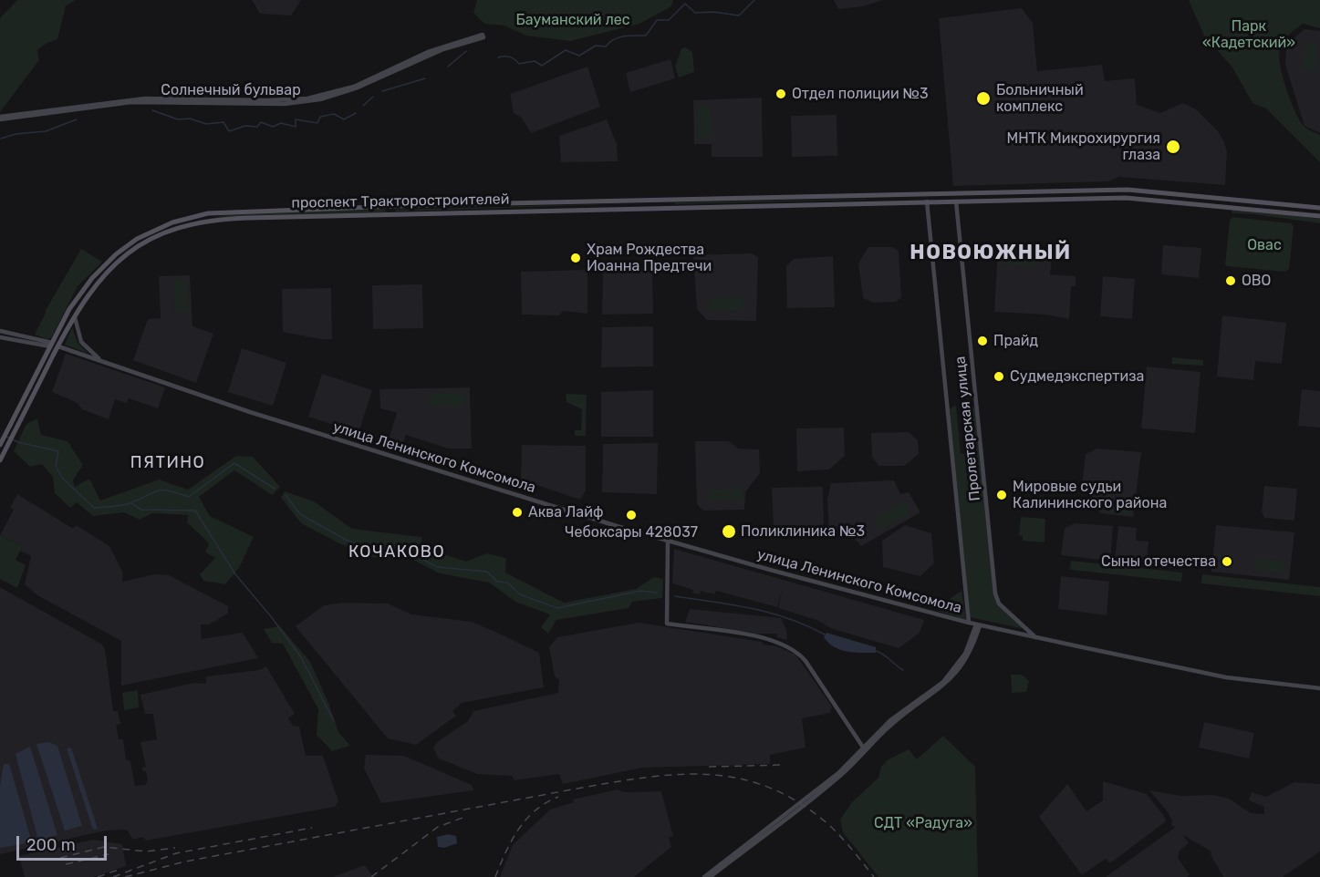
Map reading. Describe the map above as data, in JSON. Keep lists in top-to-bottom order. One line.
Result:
{"streets":{"main road":["проспект Тракторостроителей"],"street":["Солнечный бульвар","Пролетарская улица","улица Ленинского Комсомола"]},"crossings":[["проспект Тракторостроителей","Пролетарская улица"],["проспект Тракторостроителей","улица Ленинского Комсомола"],["Пролетарская улица","улица Ленинского Комсомола"]],"districts":["НОВОЮЖНЫЙ","ПЯТИНО","КОЧАКОВО"],"parks":["Бауманский лес","Парк «Кадетский»","Овас","СДТ «Радуга»"],"places":["Отдел полиции №3","Больничный комплекс","МНТК Микрохирургия глаза","Храм Рождества Иоанна Предтечи","ОВО","Прайд","Судмедэкспертиза","Мировые судьи Калининского района","Аква Лайф","Чебоксары 428037","Поликлиника №3","Сыны отечества"],"scale_bar":"200 m"}
